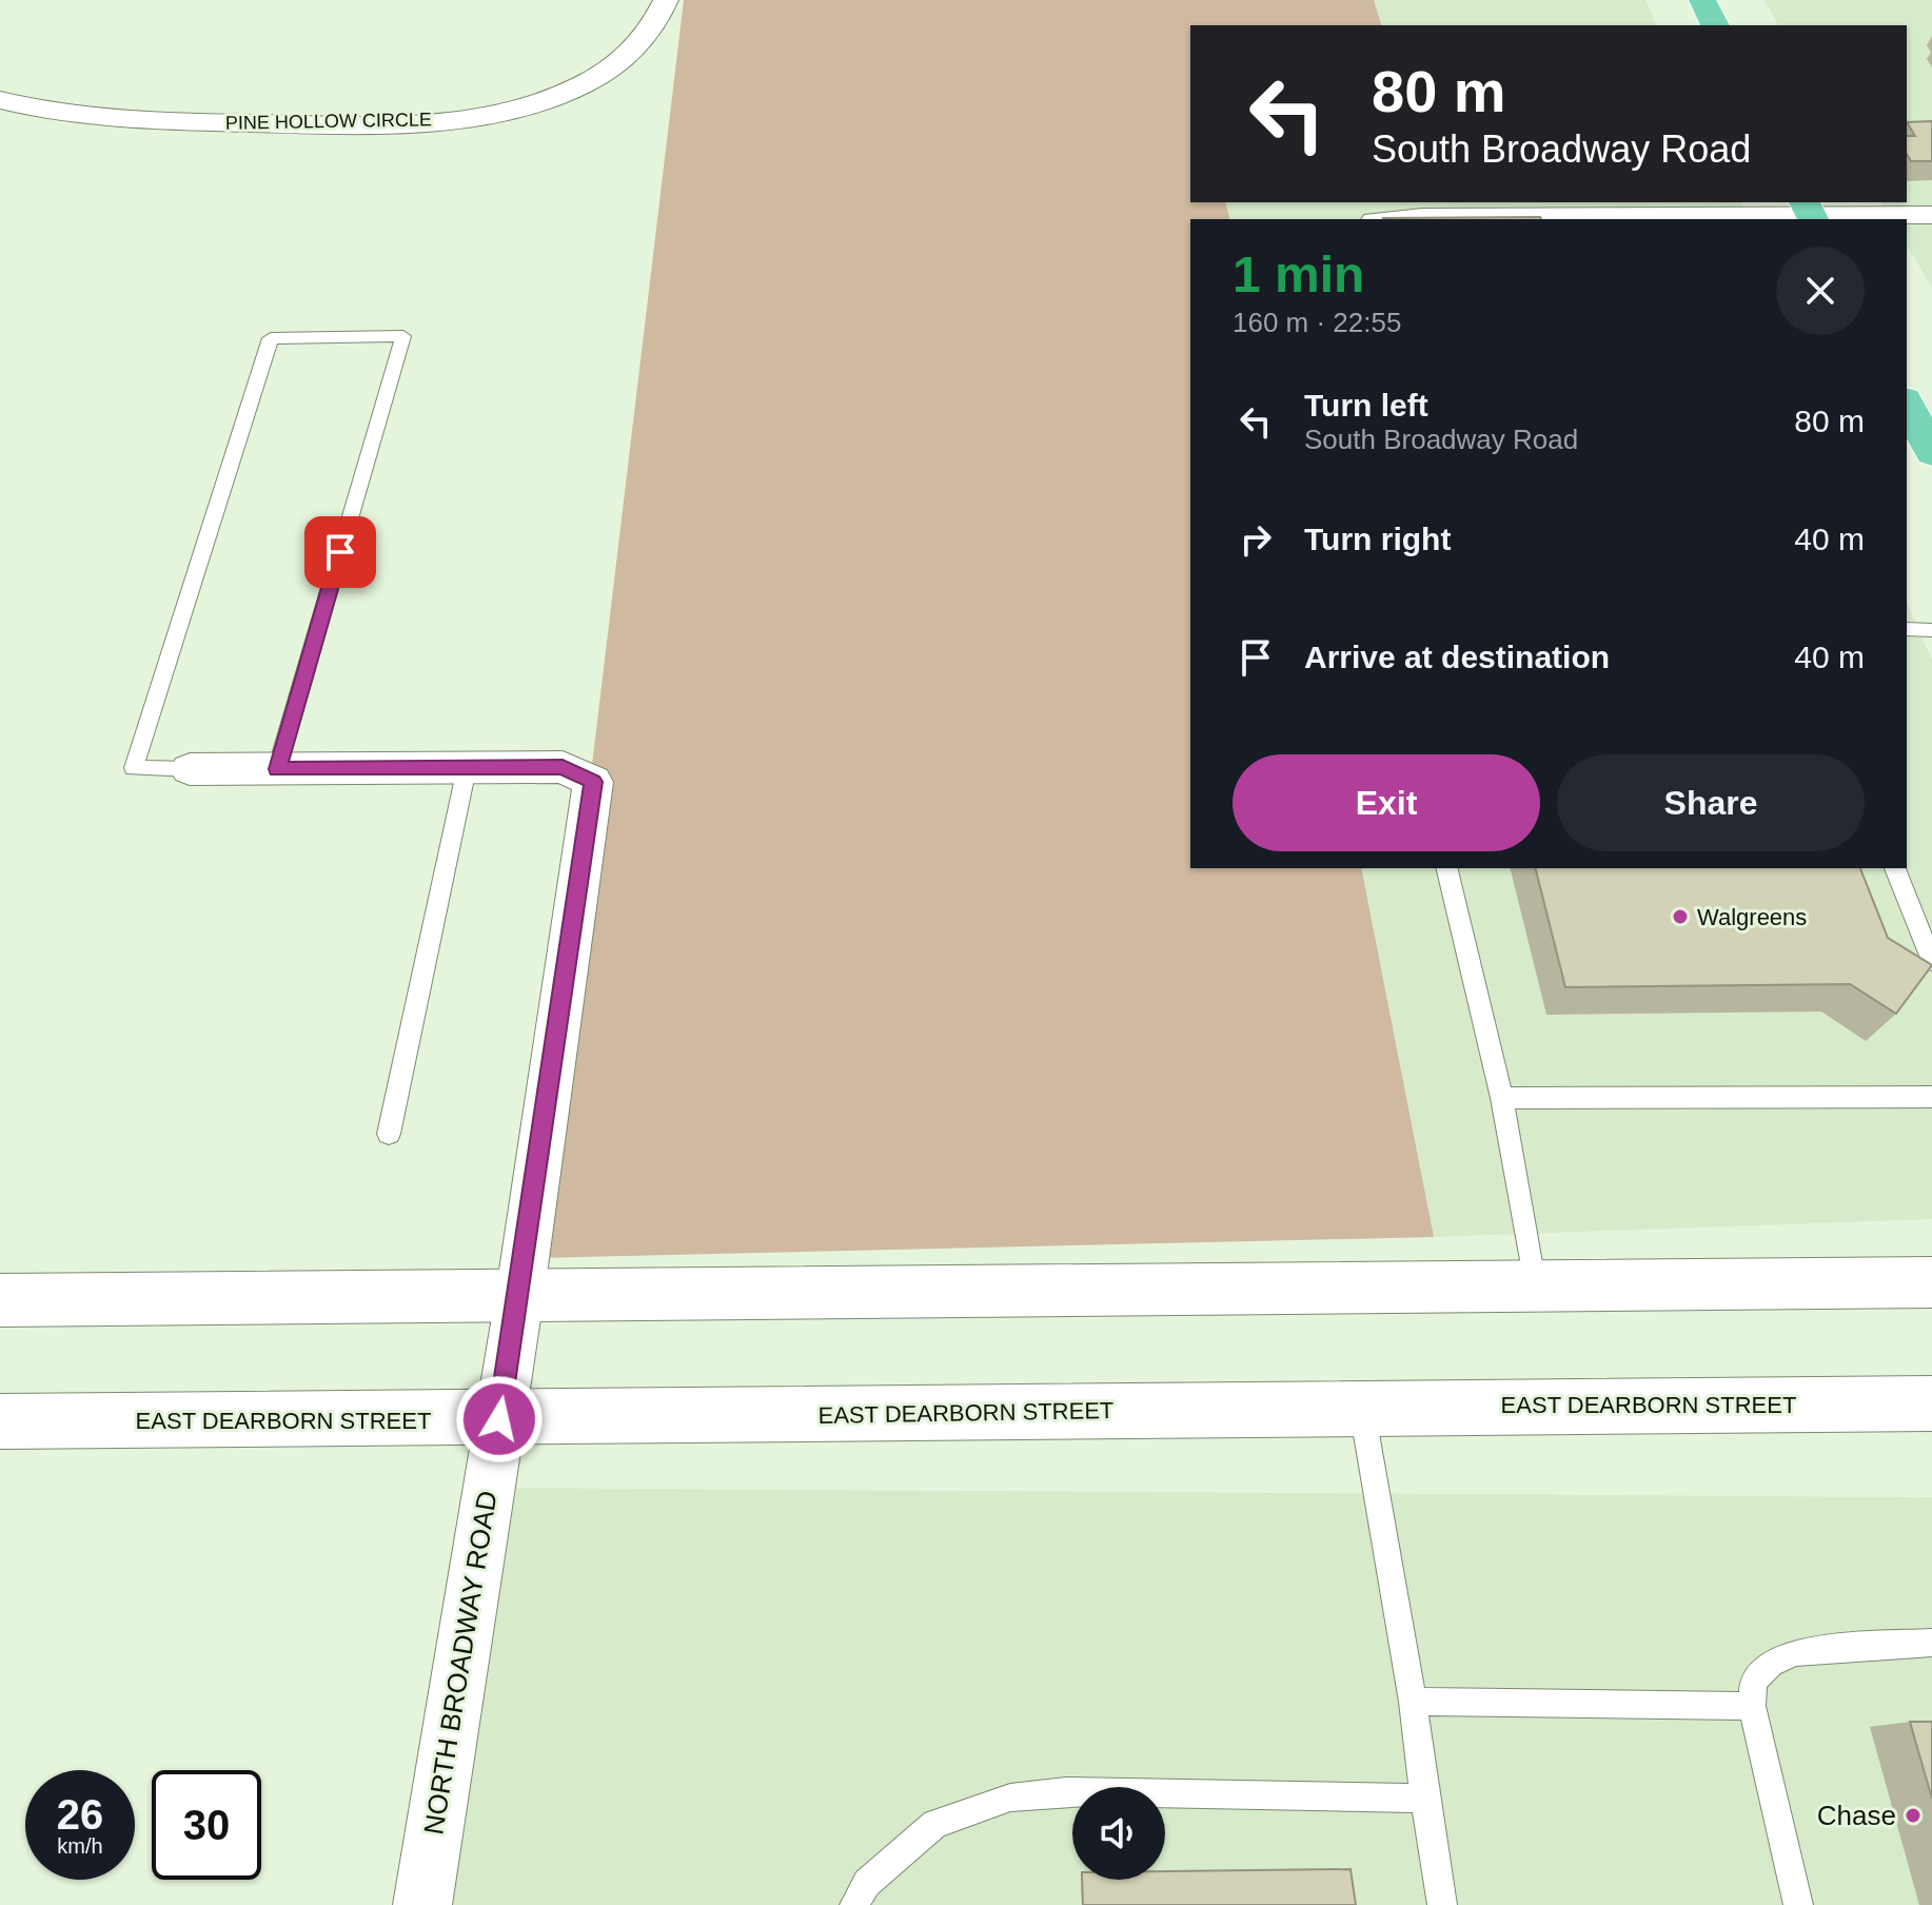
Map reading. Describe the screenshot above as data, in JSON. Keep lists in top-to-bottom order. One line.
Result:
{"streets":{"main road":["EAST DEARBORN STREET"],"street":["PINE HOLLOW CIRCLE","NORTH BROADWAY ROAD"]},"crossings":[["EAST DEARBORN STREET","NORTH BROADWAY ROAD"]],"places":["Walgreens","Chase"],"page":{"turn":["80 m","South Broadway Road"],"heading":["1 min","160 m · 22:55"],"list":[{"name":"Turn left","note":"South Broadway Road","value":"80 m"},{"name":"Turn right","value":"40 m"},{"name":"Arrive at destination","value":"40 m"}],"buttons":["Exit","Share"],"speed":"26 km/h","limit":"30"}}
